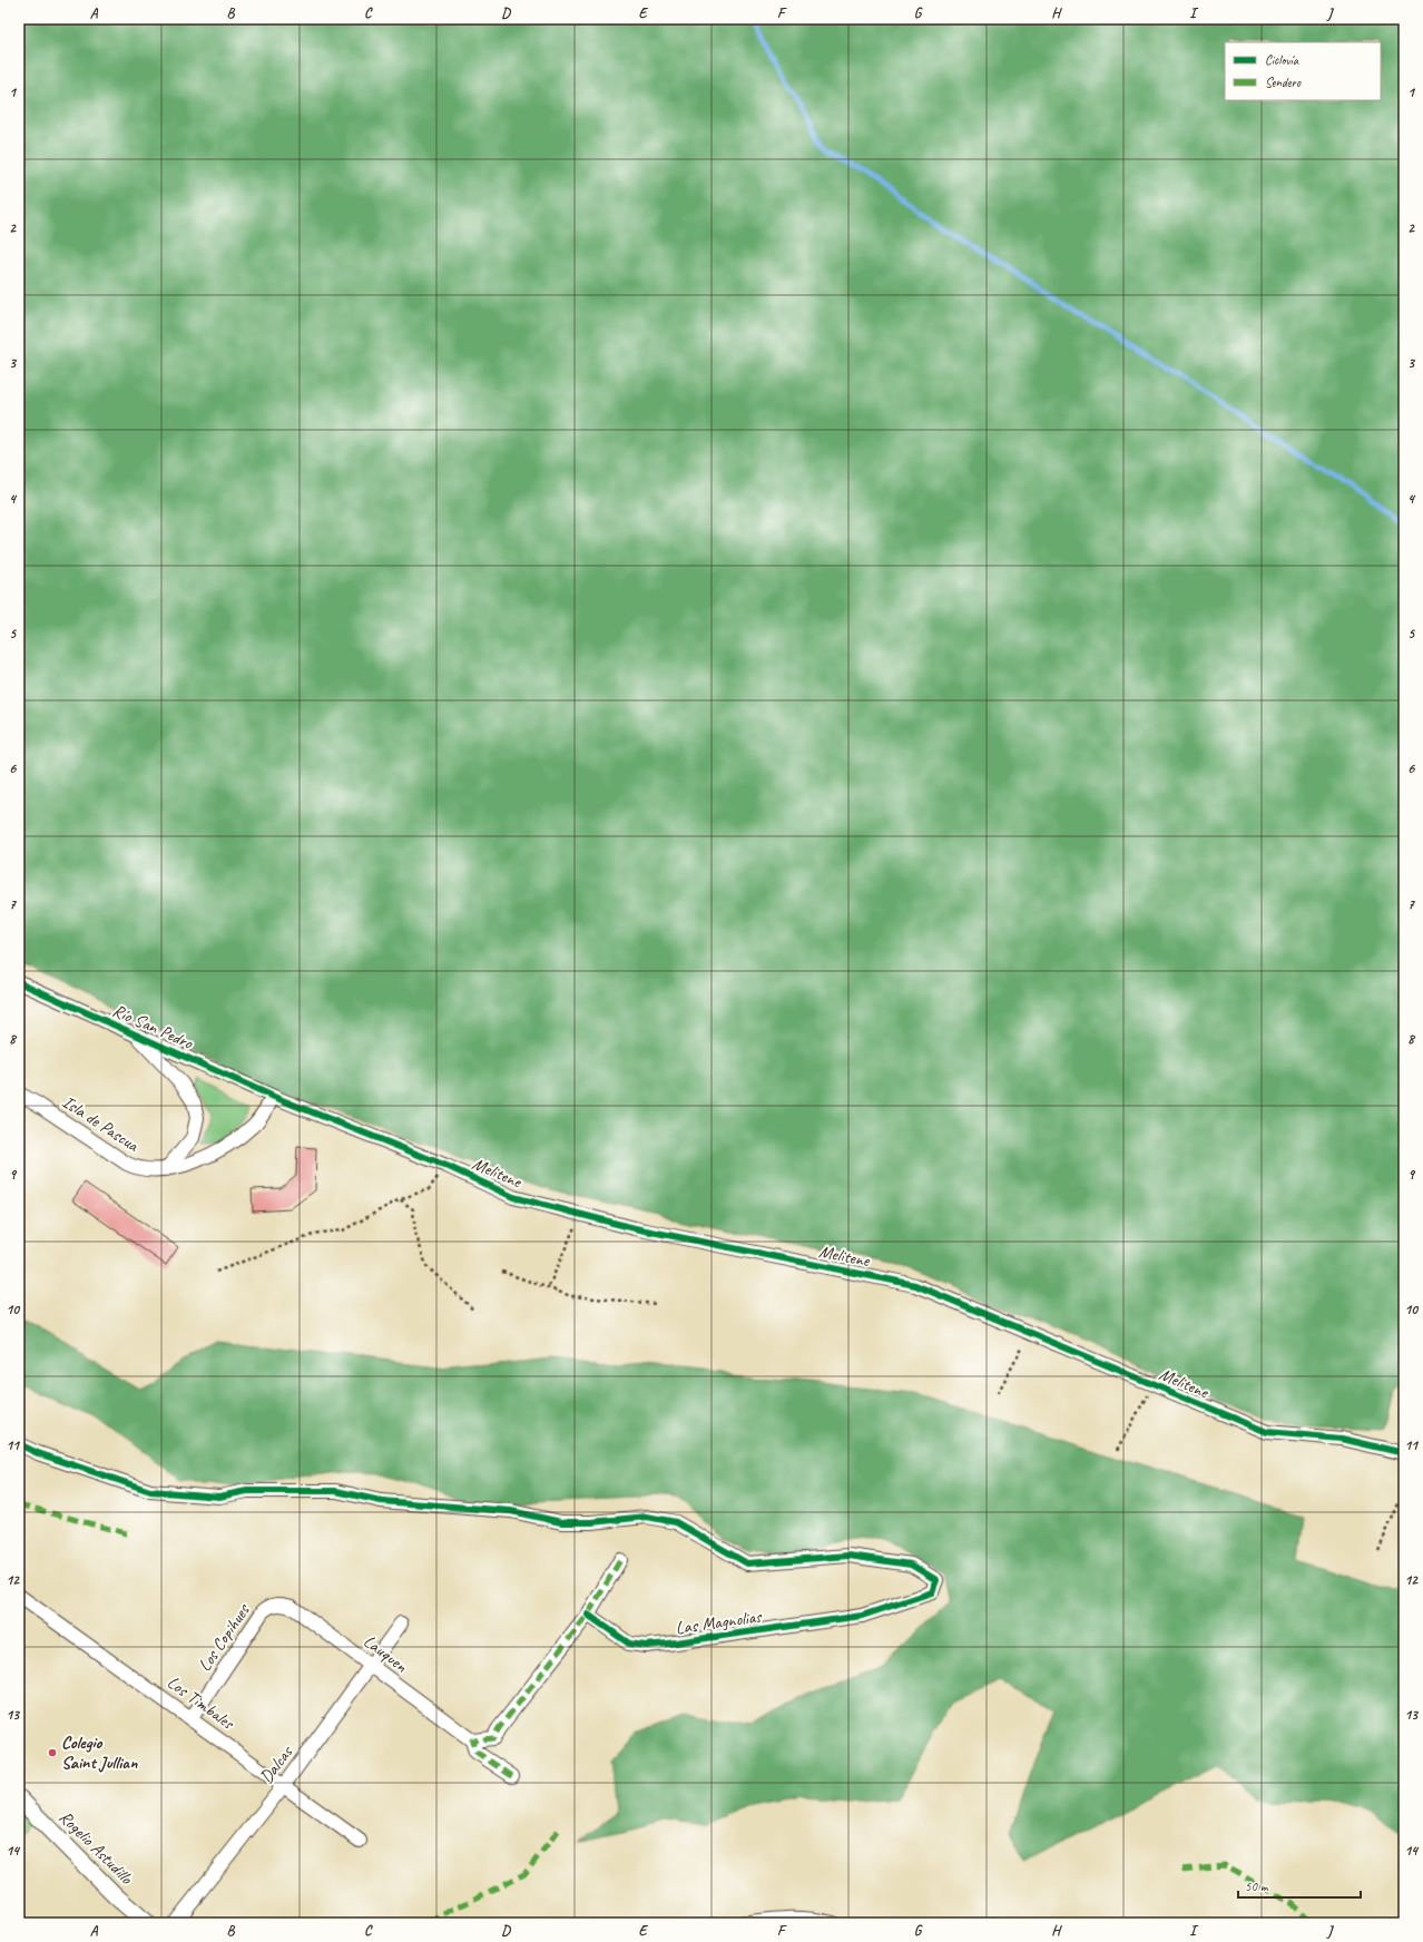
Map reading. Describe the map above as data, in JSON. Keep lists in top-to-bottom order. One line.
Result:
{"streets":{"street":["Río San Pedro","Isla de Pascua","Melitene","Las Magnolias","Los Copihues","Lauquen","Los Timbales","Dalcas","Rogelio Astudillo"]},"crossings":[["Río San Pedro","Isla de Pascua"],["Río San Pedro","Melitene"],["Isla de Pascua","Melitene"],["Los Copihues","Lauquen"],["Los Copihues","Los Timbales"],["Lauquen","Dalcas"],["Los Timbales","Dalcas"]],"places":["Colegio Saint Jullian"],"legend":["Ciclovía","Sendero"],"scale_bar":"50 m","grid":{"columns":["A","B","C","D","E","F","G","H","I","J"],"rows":["1","2","3","4","5","6","7","8","9","10","11","12","13","14"]}}
